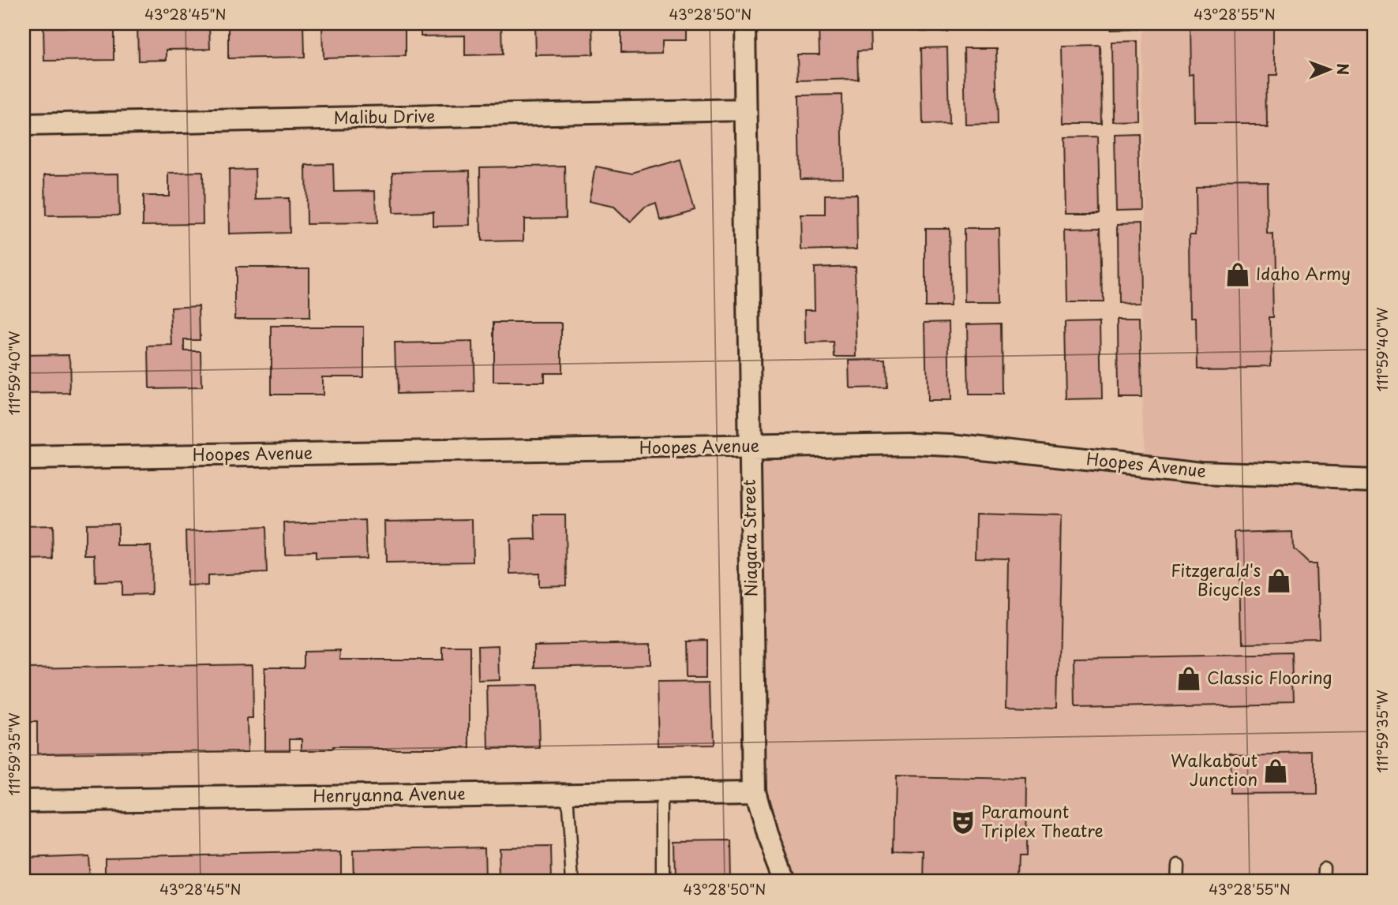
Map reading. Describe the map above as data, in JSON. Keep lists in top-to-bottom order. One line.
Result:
{"streets":{"street":["Malibu Drive","Hoopes Avenue","Niagara Street","Henryanna Avenue"]},"crossings":[["Malibu Drive","Niagara Street"],["Hoopes Avenue","Niagara Street"],["Niagara Street","Henryanna Avenue"]],"places":{"shop":["Idaho Army","Fitzgerald's Bicycles","Classic Flooring","Walkabout Junction"],"theatre":["Paramount Triplex Theatre"]},"north":"right","coordinates":["43°28'45\"N","43°28'50\"N","43°28'55\"N","111°59'40\"W","111°59'35\"W"]}
